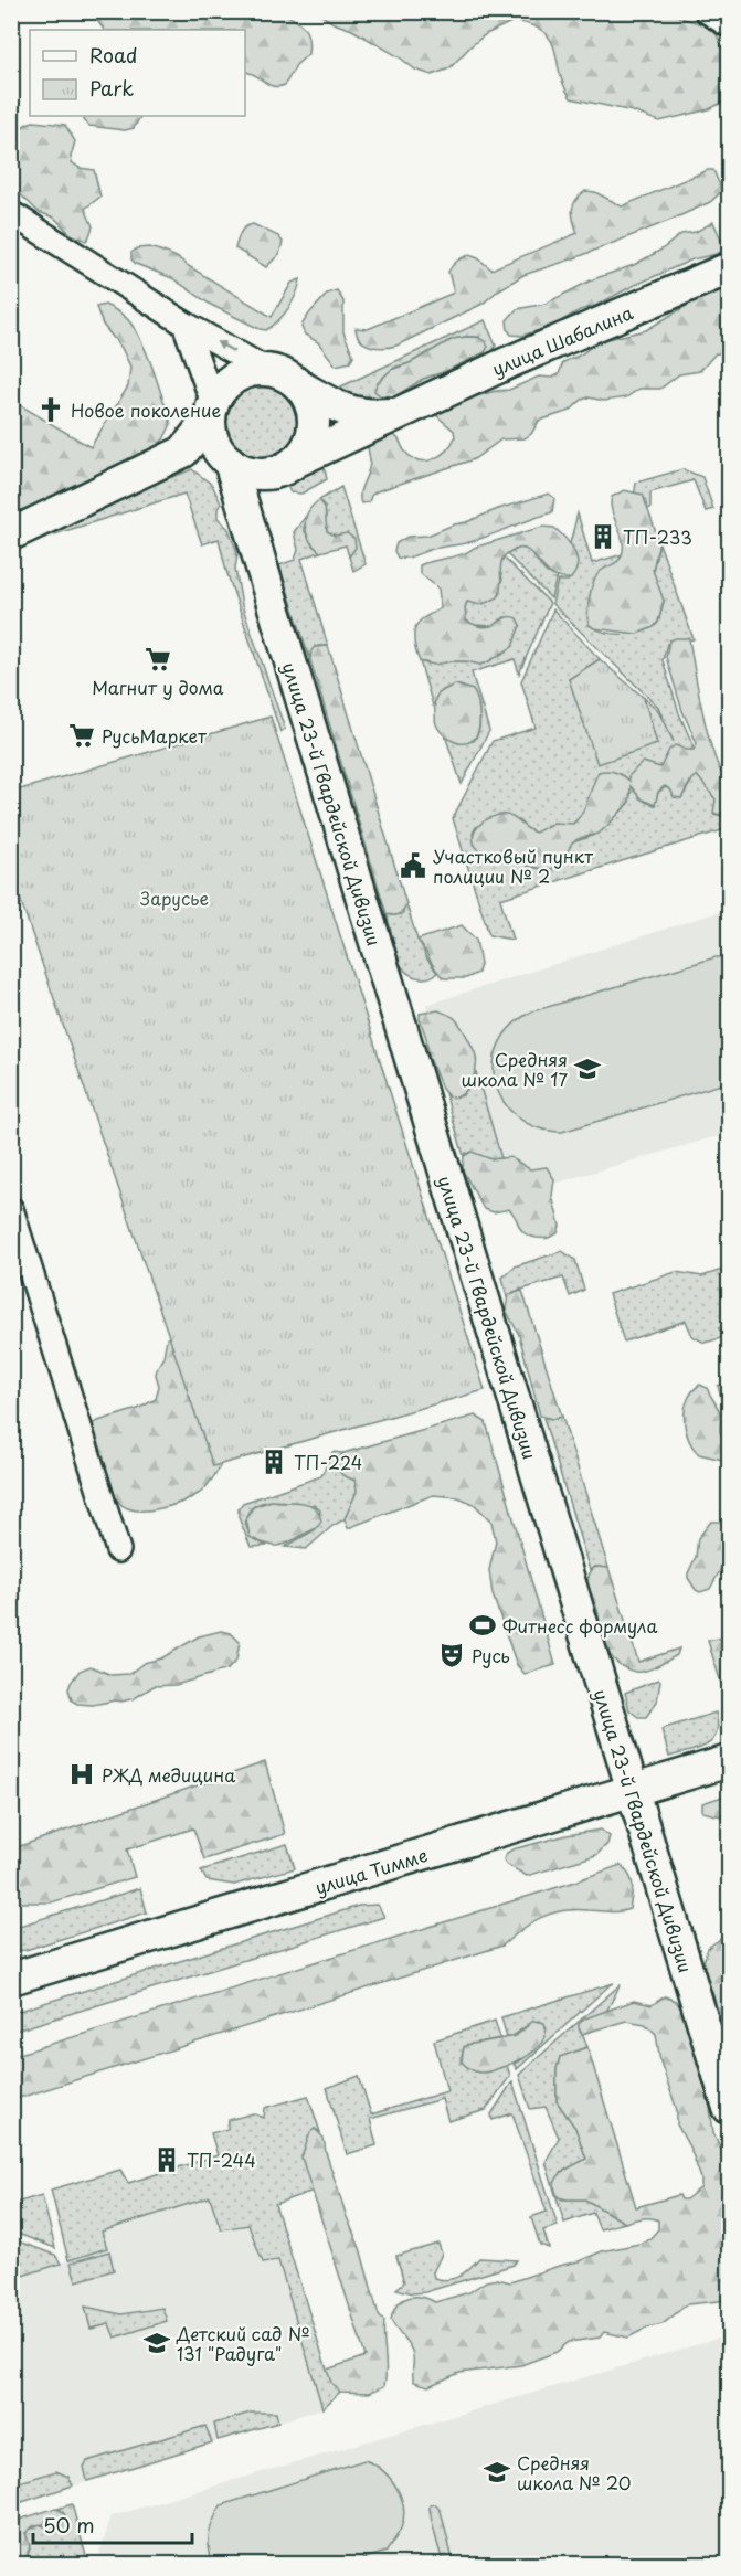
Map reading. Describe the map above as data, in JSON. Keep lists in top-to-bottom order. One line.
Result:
{"streets":{"street":["улица Шабалина","улица 23-й Гвардейской Дивизии","улица Тимме"]},"crossings":[["улица Шабалина","улица 23-й Гвардейской Дивизии"],["улица 23-й Гвардейской Дивизии","улица Тимме"]],"parks":["Зарусье"],"places":{"church":["Новое поколение"],"building":["ТП-233","ТП-224","ТП-244"],"supermarket":["Магнит у дома","РусьМаркет"],"public building":["Участковый пункт полиции № 2"],"school or university":["Средняя школа № 17","Детский сад № 131 \"Радуга\"","Средняя школа № 20"],"sports":["Фитнесс формула"],"theatre":["Русь"],"hospital":["РЖД медицина"]},"legend":["Road","Park"],"scale_bar":"50 m"}
